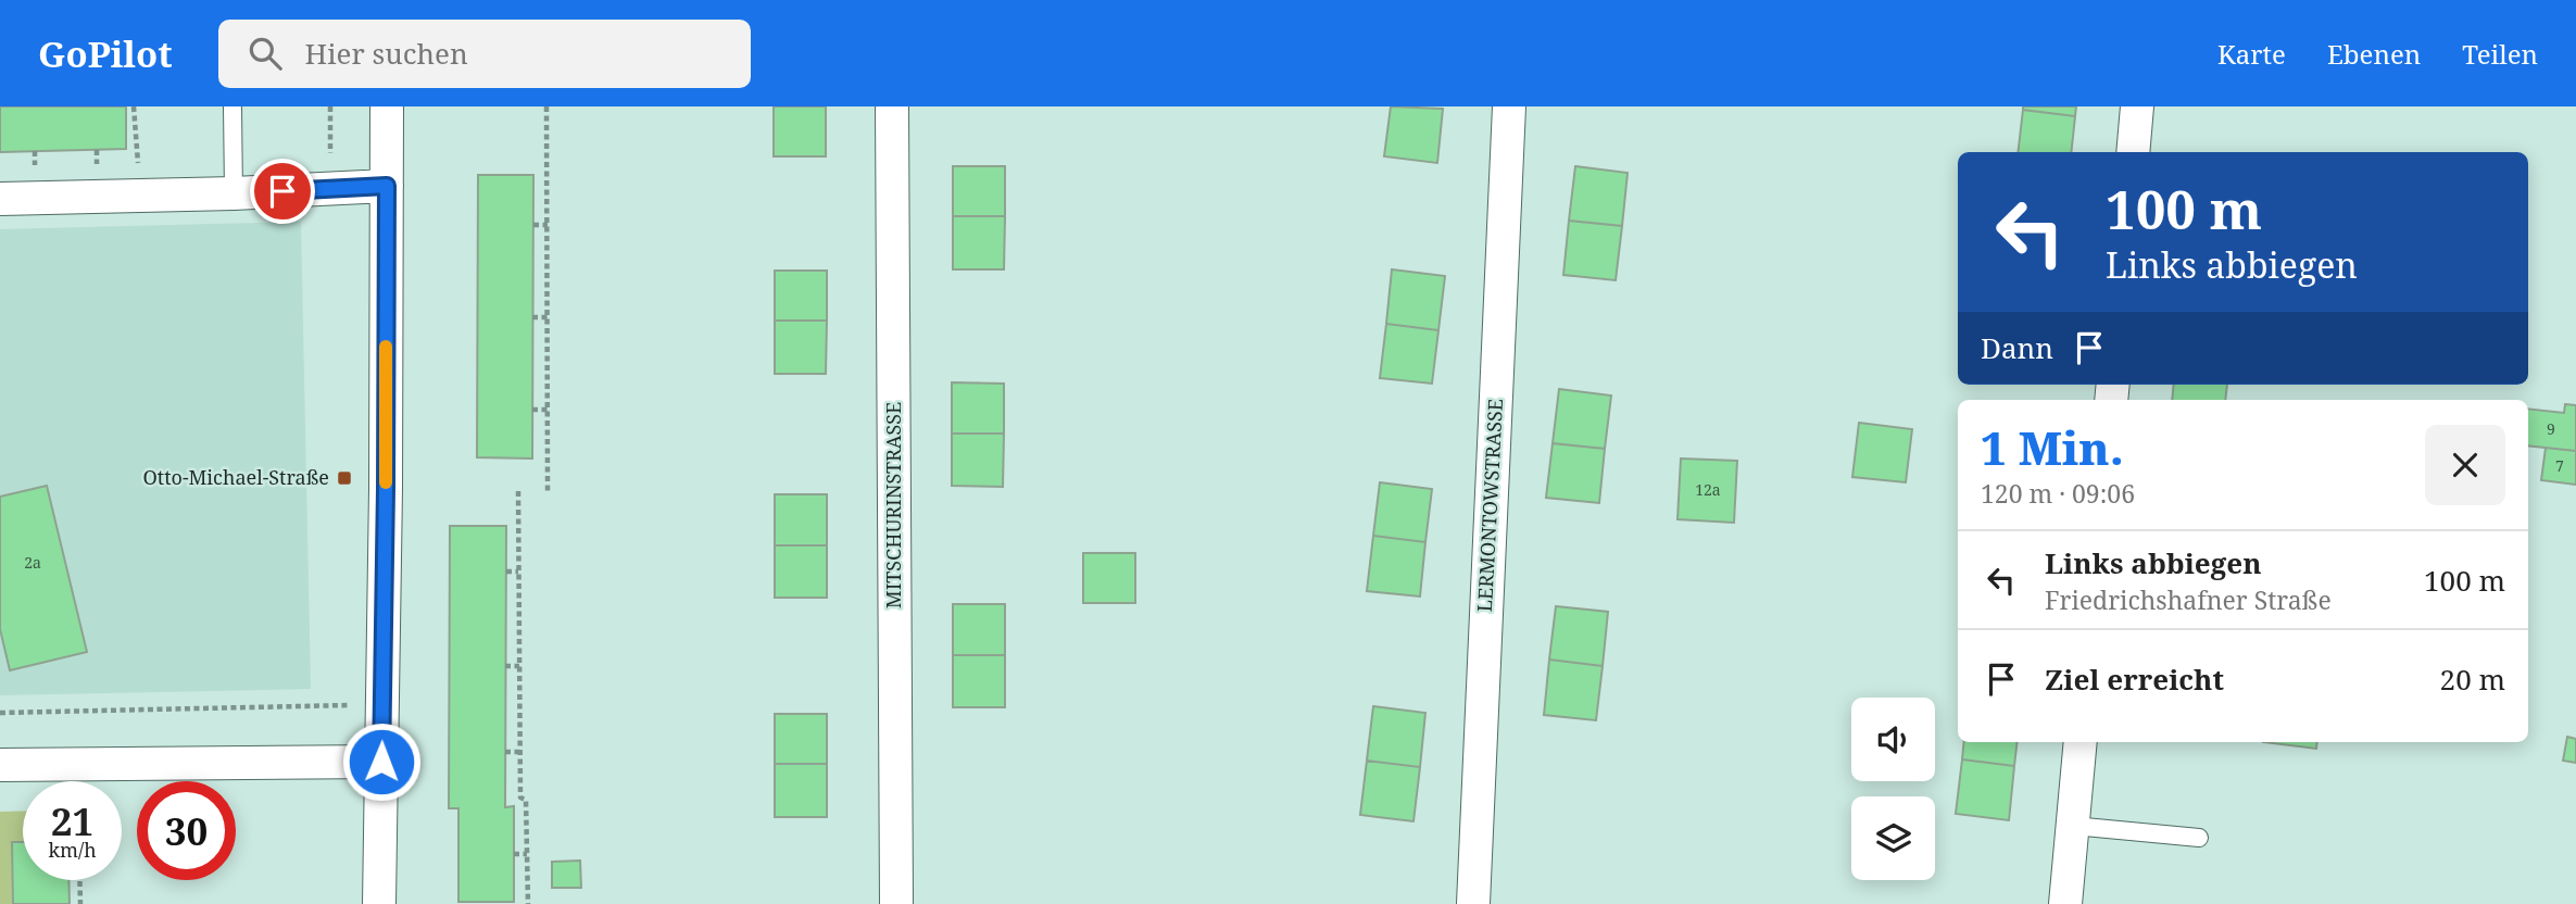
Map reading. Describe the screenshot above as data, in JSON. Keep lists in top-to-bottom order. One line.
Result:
{"streets":{"street":["MITSCHURINSTRASSE","LERMONTOWSTRASSE"]},"places":{"transit":["Otto-Michael-Straße"]},"house_numbers":["9","7","12a","2a"],"page":{"header":"GoPilot","search":"Hier suchen","nav":["Karte","Ebenen","Teilen"],"turn":["100 m","Links abbiegen"],"then":"Dann","heading":["1 Min.","120 m · 09:06"],"list":[{"name":"Links abbiegen","note":"Friedrichshafner Straße","value":"100 m"},{"name":"Ziel erreicht","value":"20 m"}],"speed":"21 km/h","limit":"30"}}
